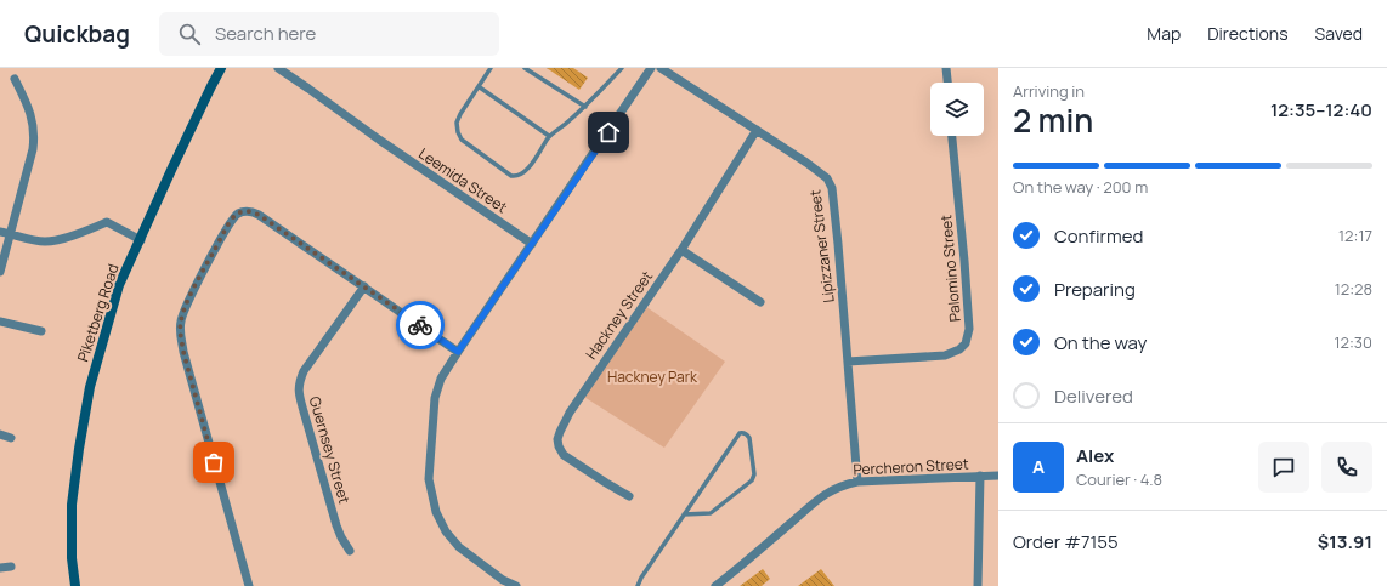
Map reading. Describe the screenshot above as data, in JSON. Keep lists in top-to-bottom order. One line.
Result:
{"streets":{"street":["Leemida Street","Lipizzaner Street","Palomino Street","Piketberg Road","Hackney Street","Guernsey Street","Percheron Street"]},"crossings":[["Lipizzaner Street","Palomino Street"],["Lipizzaner Street","Hackney Street"],["Lipizzaner Street","Percheron Street"]],"parks":["Hackney Park"],"page":{"header":"Quickbag","search":"Search here","nav":["Map","Directions","Saved"],"heading":["2 min","Arriving in","12:35–12:40"],"panel":["Alex","Courier · 4.8","Order #7155","$13.91"],"bar":"On the way · 200 m","list":[["Confirmed","12:17"],["Preparing","12:28"],["On the way","12:30"],"Delivered"],"round":"A"}}
